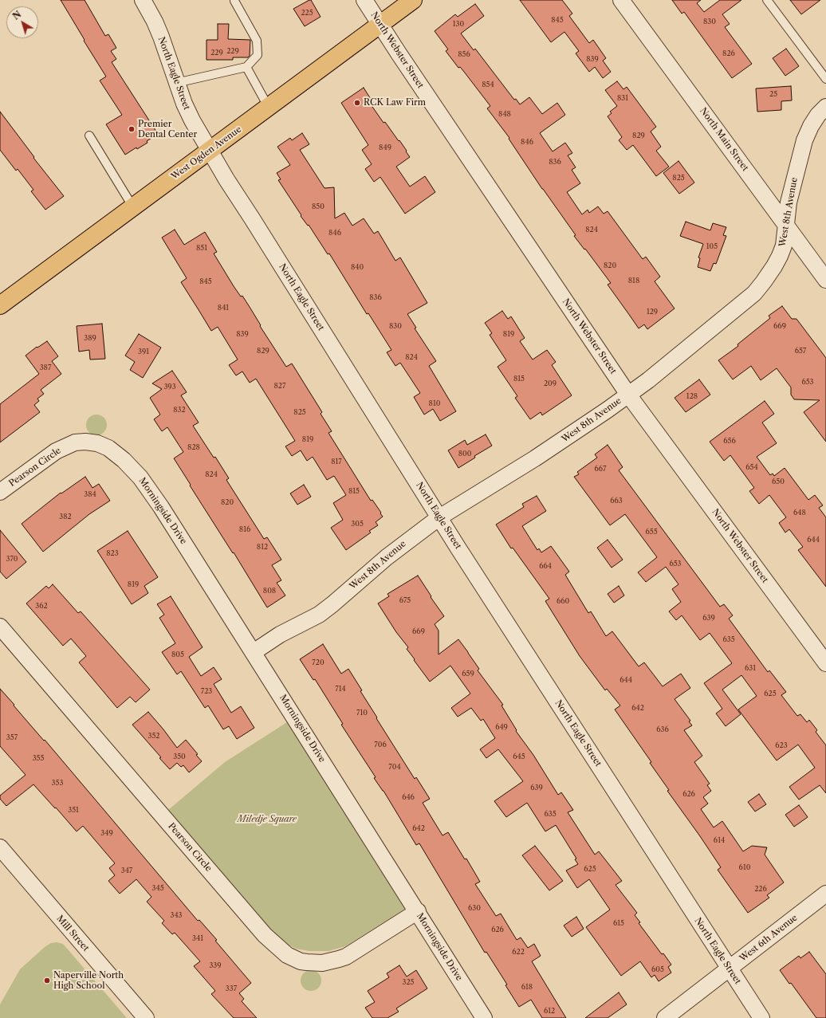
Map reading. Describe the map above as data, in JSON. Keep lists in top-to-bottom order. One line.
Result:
{"streets":{"main road":["West Ogden Avenue"],"street":["North Webster Street","North Eagle Street","North Main Street","West 8th Avenue","Pearson Circle","Morningside Drive","Mill Street","West 6th Avenue"]},"crossings":[["North Webster Street","West Ogden Avenue"],["North Webster Street","West 8th Avenue"],["North Eagle Street","West Ogden Avenue"],["North Eagle Street","West 8th Avenue"],["North Eagle Street","West 6th Avenue"],["North Main Street","West 8th Avenue"],["West 8th Avenue","Morningside Drive"],["Pearson Circle","Morningside Drive"]],"parks":["Miledje Square"],"places":["RCK Law Firm","Premier Dental Center","Naperville North High School"],"house_numbers":["225","845","830","130","229","229","826","856","839","854","25","831","848","829","846","849","836","825","850","824","846","105","851","820","840","818","845","836","841","129","830","669","839","819","389","829","657","391","824","387","815","653","209","827","393","128","810","832","825","819","656","828","800","817","654","667","824","650","815","384","663","820","648","382","305","816","655","644","812","823","370","653","664","819","808","675","660","362","639","669","635","805","720","631","659","644","714","723","625","642","710","649","636","352","357","706","623","350","645","355","704","353","639","626","646","351","635","642","349","614","610","625","347","345","226","630","343","615","626","341","622","339","605","325","618","337","612"],"north":"top left"}
